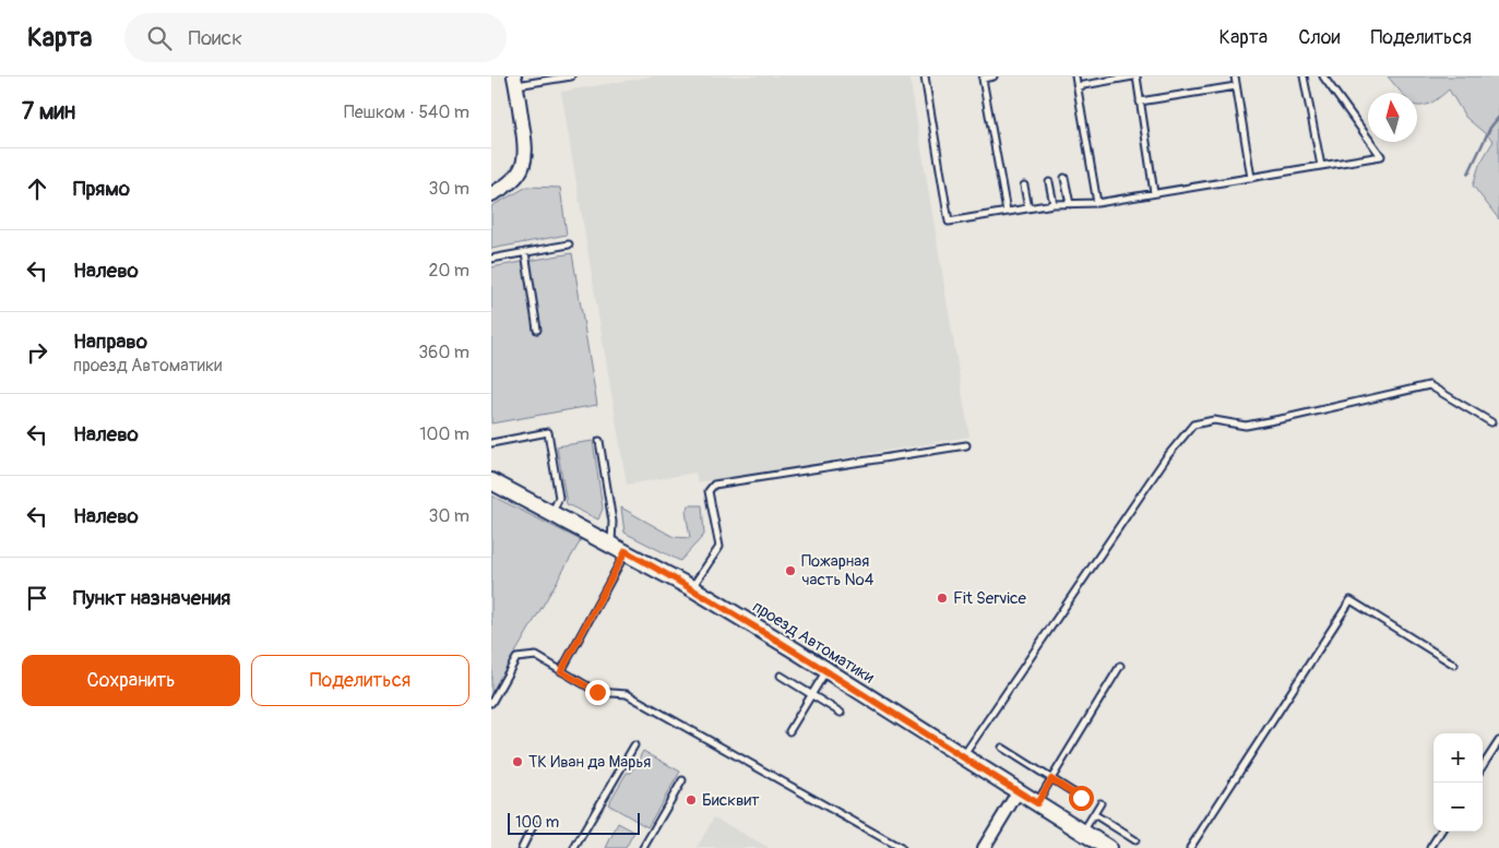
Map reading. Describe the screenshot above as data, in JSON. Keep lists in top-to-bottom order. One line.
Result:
{"streets":{"main road":["проезд Автоматики"]},"places":["Пожарная часть №4","Fit Service","ТК Иван да Марья","Бисквит"],"scale_bar":"100 m","north":"top","page":{"header":"Карта","search":"Поиск","nav":["Карта","Слои","Поделиться"],"heading":["7 мин","Пешком · 540 m"],"list":[["Прямо","30 m"],["Налево","20 m"],["Направо","проезд Автоматики","360 m"],["Налево","100 m"],["Налево","30 m"],"Пункт назначения"],"buttons":["Сохранить","Поделиться"],"map_buttons":["+","−"],"scale":"100 m"}}
